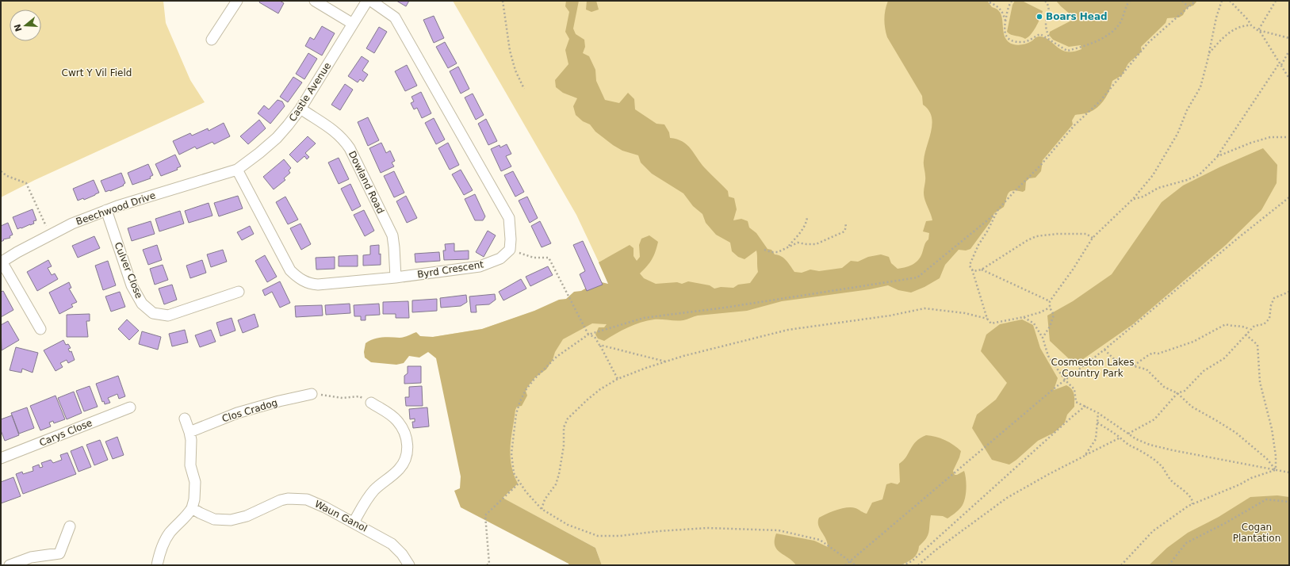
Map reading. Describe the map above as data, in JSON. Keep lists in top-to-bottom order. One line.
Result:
{"streets":{"street":["Castle Avenue","Dowland Road","Beechwood Drive","Byrd Crescent","Culver Close","Clos Cradog","Carys Close","Waun Ganol"]},"crossings":[["Castle Avenue","Dowland Road"],["Castle Avenue","Beechwood Drive"],["Castle Avenue","Byrd Crescent"],["Dowland Road","Byrd Crescent"],["Beechwood Drive","Byrd Crescent"],["Beechwood Drive","Culver Close"]],"parks":["Cwrt Y Vil Field","Cosmeston Lakes Country Park","Cogan Plantation"],"places":["Boars Head"],"north":"left"}
